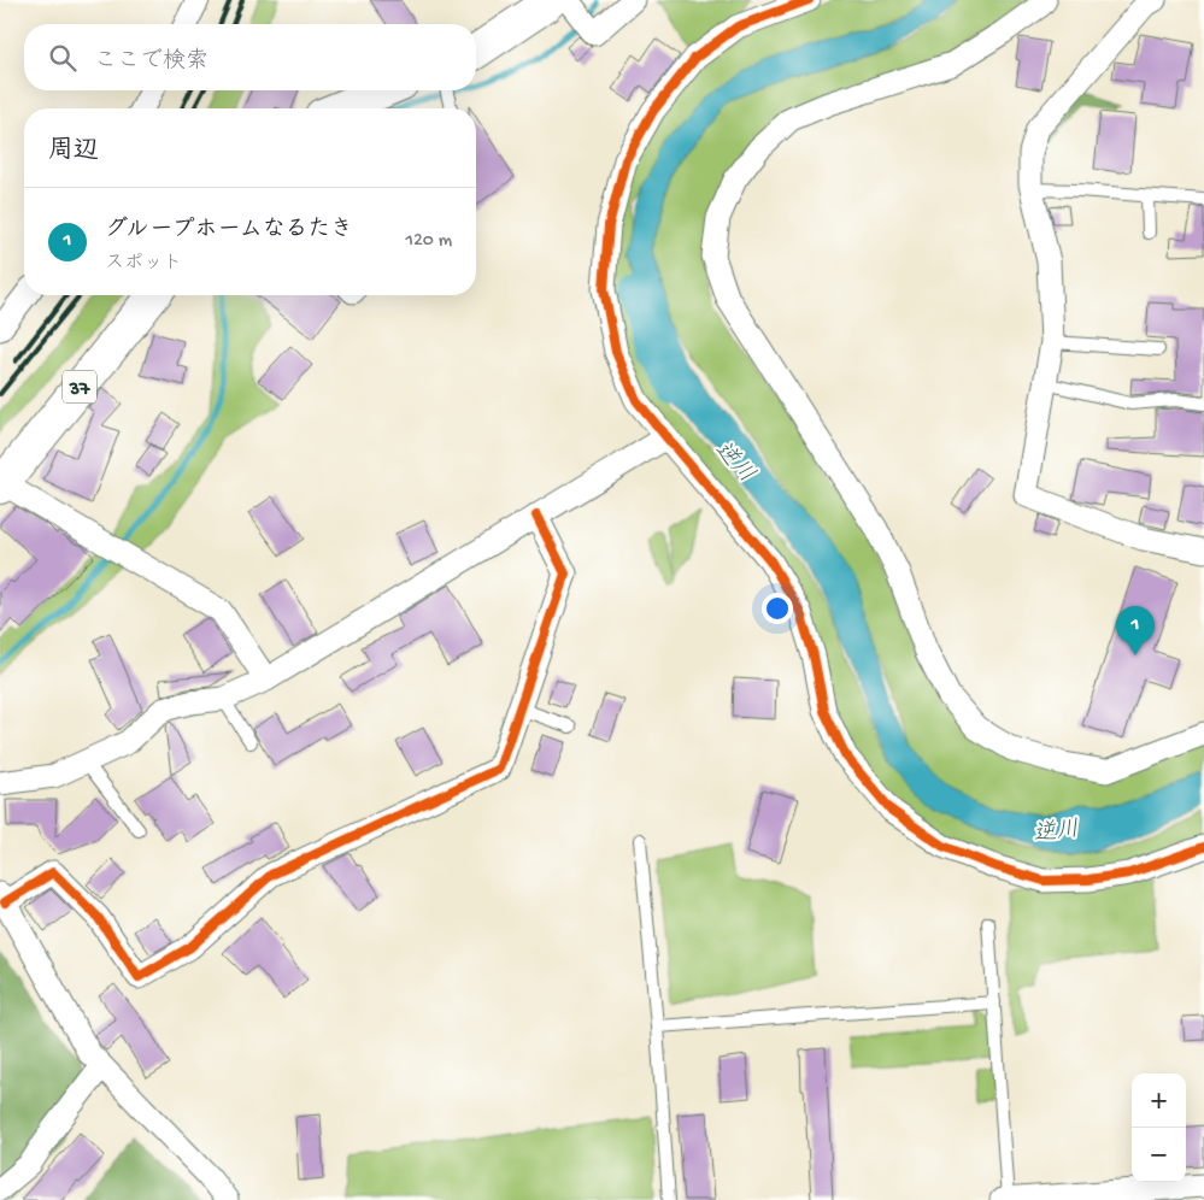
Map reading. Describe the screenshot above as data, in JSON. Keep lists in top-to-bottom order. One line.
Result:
{"streets":{"main road":["37"]},"water":["逆川"],"page":{"search":"ここで検索","heading":"周辺","list":[{"mark":"1","name":"グループホームなるたき","note":"スポット","value":"120 m"}],"pins":"1","map_buttons":["+","−"]}}
